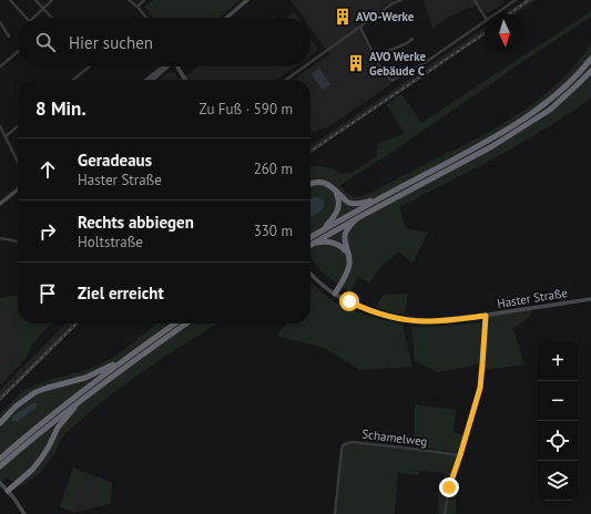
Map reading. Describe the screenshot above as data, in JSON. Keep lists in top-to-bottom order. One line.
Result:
{"streets":{"main road":["Haster Straße"],"street":["Schamelweg"]},"places":{"building":["AVO-Werke","AVO Werke Gebäude C"]},"north":"bottom","page":{"search":"Hier suchen","heading":["8 Min.","Zu Fuß · 590 m"],"list":[["Geradeaus","Haster Straße","260 m"],["Rechts abbiegen","Holtstraße","330 m"],"Ziel erreicht"],"map_buttons":["+","−"]}}
